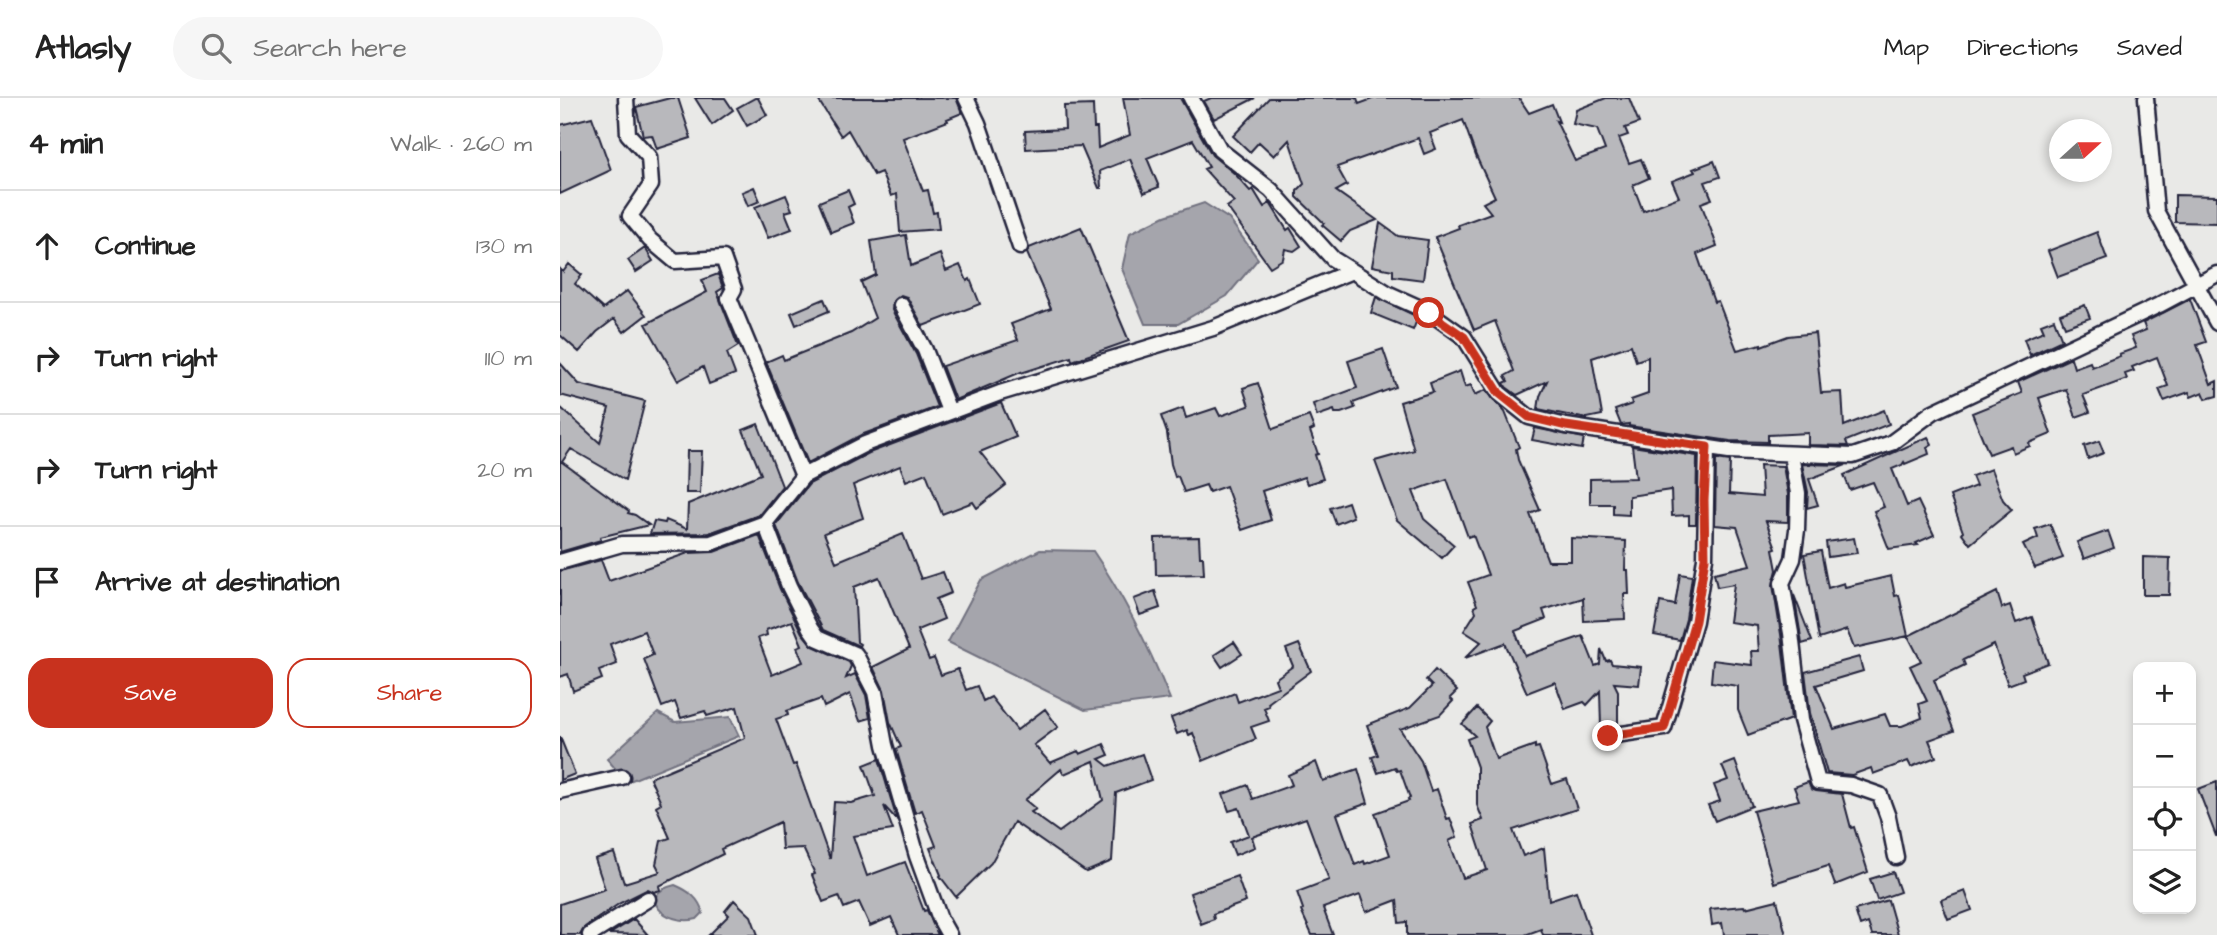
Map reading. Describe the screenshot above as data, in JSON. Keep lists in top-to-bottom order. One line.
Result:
{"north":"right","page":{"header":"Atlasly","search":"Search here","nav":["Map","Directions","Saved"],"heading":["4 min","Walk · 260 m"],"list":[["Continue","130 m"],["Turn right","110 m"],["Turn right","20 m"],"Arrive at destination"],"buttons":["Save","Share"],"map_buttons":["+","−"]}}
